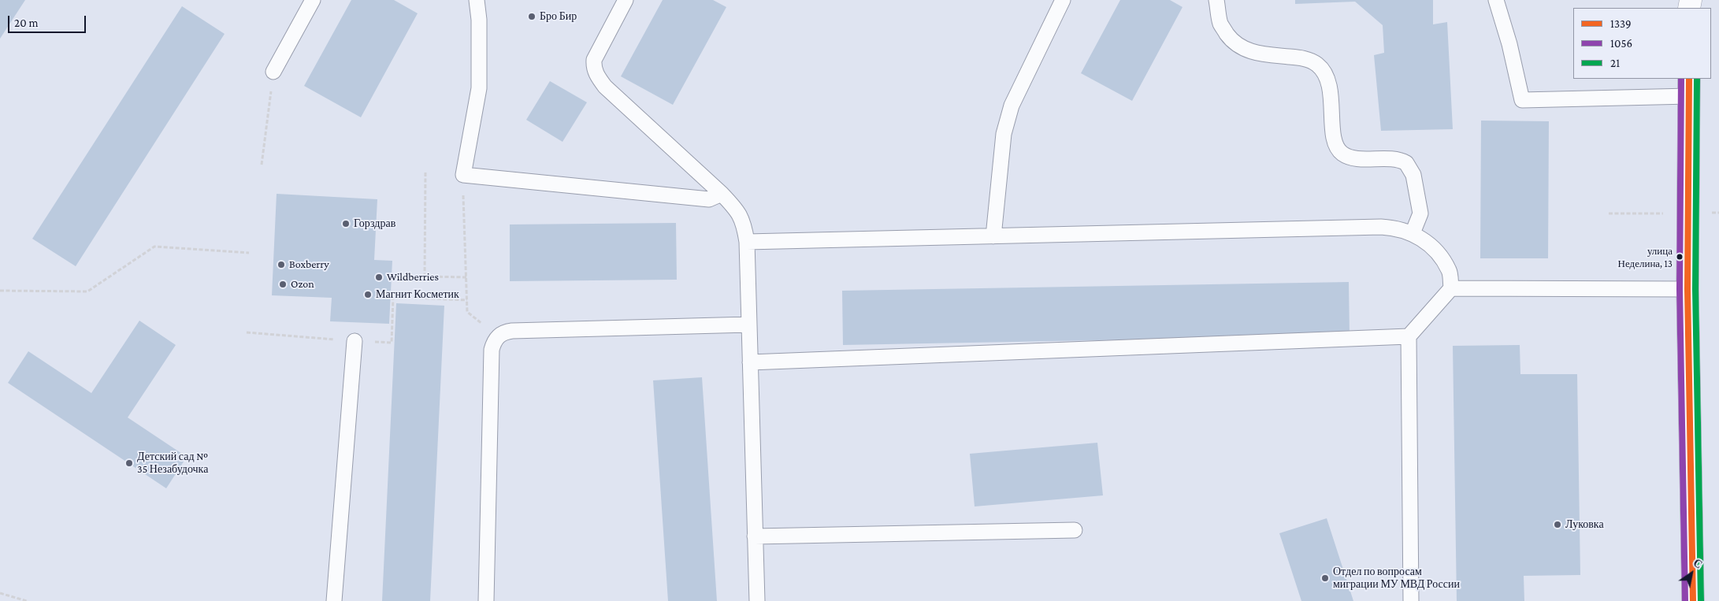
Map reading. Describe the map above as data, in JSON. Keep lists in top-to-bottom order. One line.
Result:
{"places":["Бро Бир","Горздрав","улица Неделина, 13","Boxberry","Wildberries","Ozon","Магнит Косметик","Детский сад № 35 Незабудочка","Луковка","Отдел по вопросам миграции МУ МВД России"],"lines":["transit line 1339","transit line 1056","transit line 21"],"legend":["1339","1056","21"],"scale_bar":"20 m","north":"top right"}
